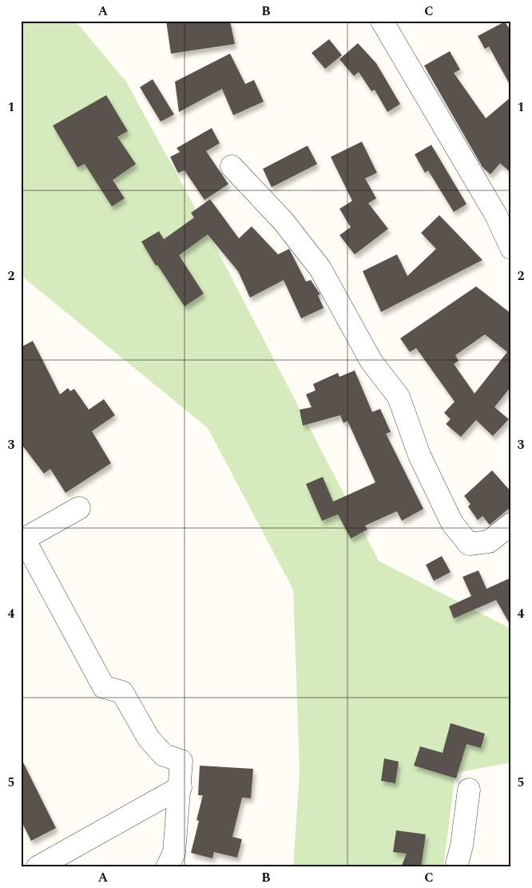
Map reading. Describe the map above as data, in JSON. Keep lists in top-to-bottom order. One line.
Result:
{"grid":{"columns":["A","B","C"],"rows":["1","2","3","4","5"]}}
